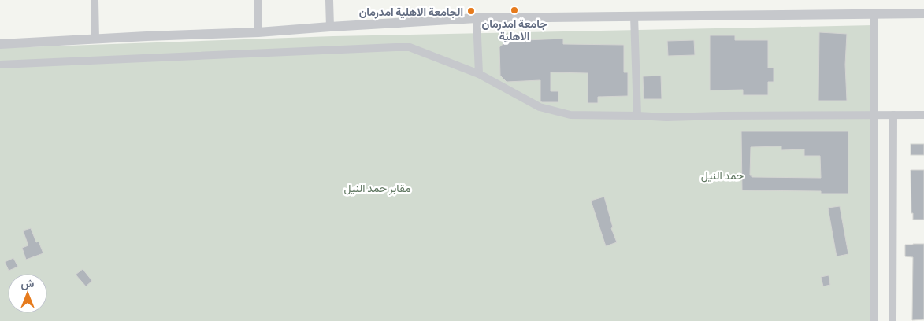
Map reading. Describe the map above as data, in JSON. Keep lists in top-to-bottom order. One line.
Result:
{"parks":["حمد النيل","مقابر حمد النيل"],"places":["جامعة امدرمان الاهلية","الجامعة الاهلية امدرمان"],"north":"top"}
